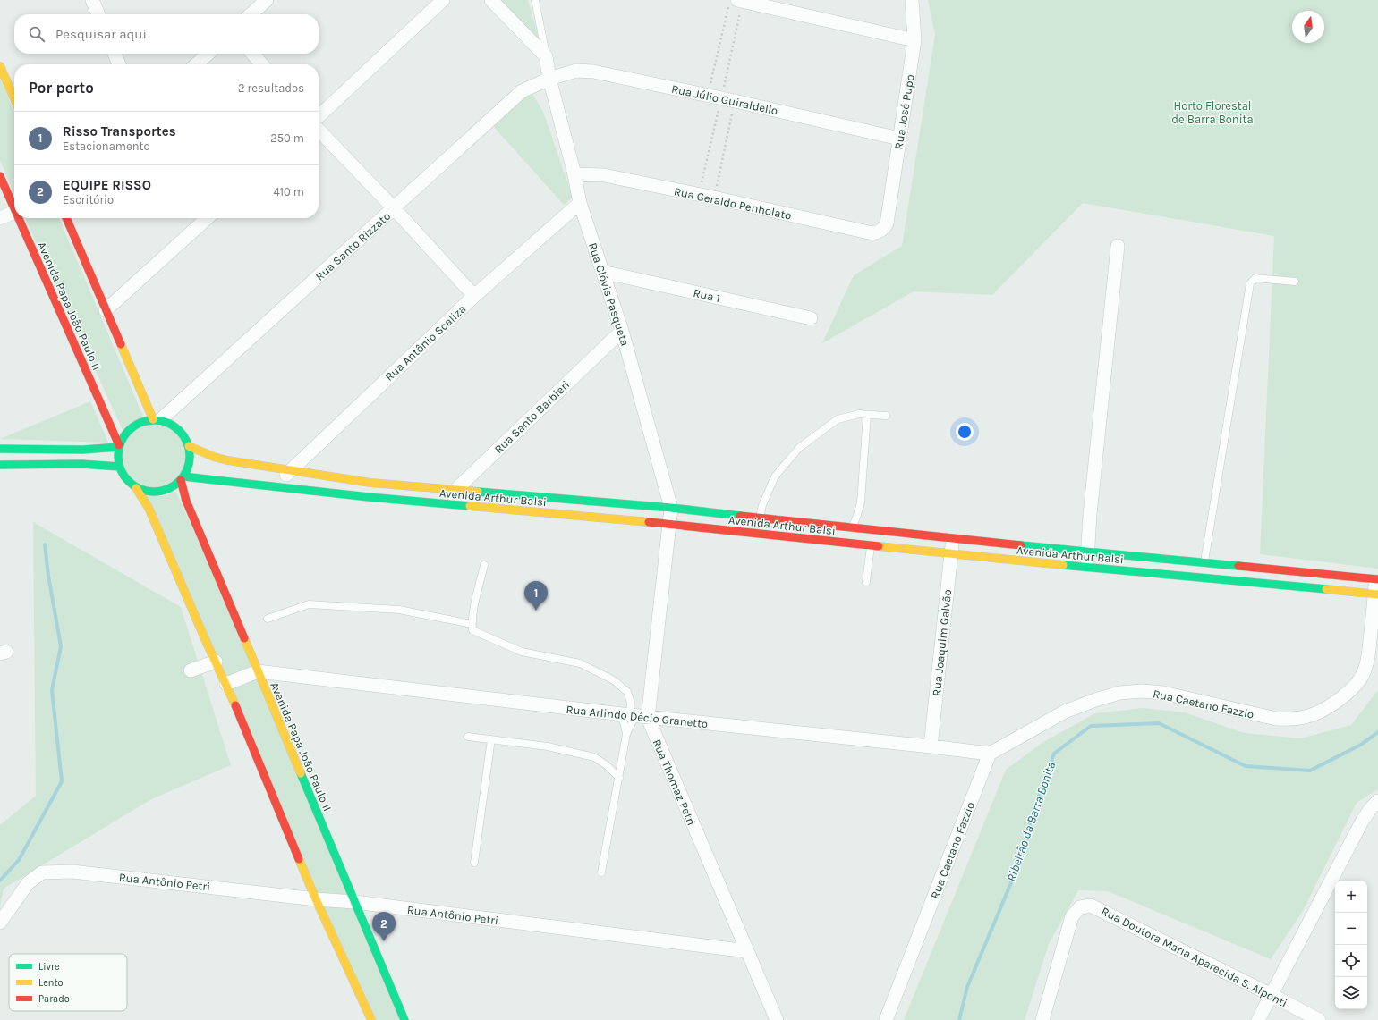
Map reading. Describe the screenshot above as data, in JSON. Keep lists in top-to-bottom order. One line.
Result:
{"streets":{"main road":["Avenida Papa João Paulo II","Avenida Arthur Balsi"],"street":["Rua Júlio Guiraldello","Rua José Pupo","Rua Geraldo Penholato","Rua Santo Rizzato","Rua Clóvis Pasqueta","Rua 1","Rua Antônio Scaliza","Rua Santo Barbieri","Rua Joaquim Galvão","Rua Caetano Fazzio","Rua Arlindo Décio Granetto","Rua Thomaz Petri","Rua Antônio Petri","Rua Doutora Maria Aparecida S. Alponti"]},"crossings":[["Rua Júlio Guiraldello","Rua José Pupo"],["Rua Júlio Guiraldello","Rua Santo Rizzato"],["Rua Júlio Guiraldello","Rua Clóvis Pasqueta"],["Rua José Pupo","Rua Geraldo Penholato"],["Rua Geraldo Penholato","Rua Clóvis Pasqueta"],["Rua Santo Rizzato","Rua Clóvis Pasqueta"],["Rua Santo Rizzato","Avenida Papa João Paulo II"],["Rua Santo Rizzato","Avenida Arthur Balsi"],["Rua Clóvis Pasqueta","Rua 1"],["Rua Clóvis Pasqueta","Rua Antônio Scaliza"],["Rua Clóvis Pasqueta","Rua Santo Barbieri"],["Rua Clóvis Pasqueta","Avenida Arthur Balsi"],["Rua Clóvis Pasqueta","Rua Thomaz Petri"],["Avenida Papa João Paulo II","Avenida Arthur Balsi"],["Avenida Papa João Paulo II","Rua Arlindo Décio Granetto"],["Avenida Papa João Paulo II","Rua Antônio Petri"],["Rua Antônio Scaliza","Avenida Arthur Balsi"],["Rua Santo Barbieri","Avenida Arthur Balsi"],["Avenida Arthur Balsi","Rua Joaquim Galvão"],["Avenida Arthur Balsi","Rua Caetano Fazzio"],["Avenida Arthur Balsi","Rua Thomaz Petri"],["Rua Joaquim Galvão","Rua Arlindo Décio Granetto"],["Rua Caetano Fazzio","Rua Arlindo Décio Granetto"],["Rua Arlindo Décio Granetto","Rua Thomaz Petri"],["Rua Thomaz Petri","Rua Antônio Petri"]],"water":["Ribeirão da Barra Bonita"],"parks":["Horto Florestal de Barra Bonita"],"legend":["Livre","Lento","Parado"],"north":"top","page":{"search":"Pesquisar aqui","heading":["Por perto","2 resultados"],"list":[{"mark":"1","name":"Risso Transportes","note":"Estacionamento","value":"250 m"},{"mark":"2","name":"EQUIPE RISSO","note":"Escritório","value":"410 m"}],"pins":["1","2"],"map_buttons":["+","−"]}}
